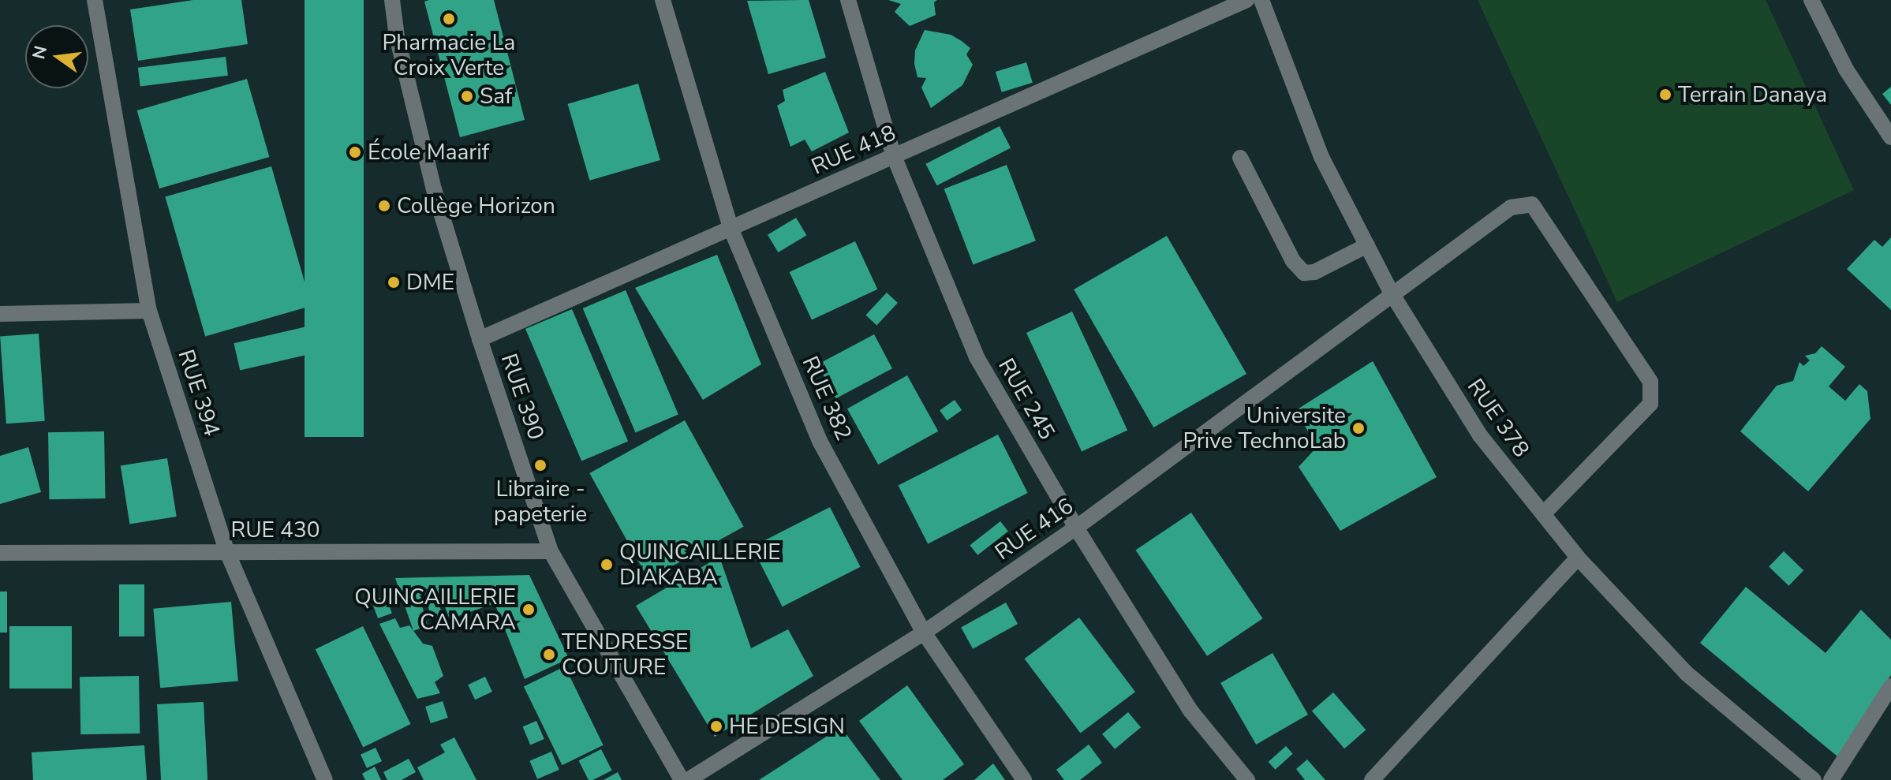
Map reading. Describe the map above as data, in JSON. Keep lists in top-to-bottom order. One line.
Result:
{"streets":{"street":["RUE 418","RUE 394","RUE 390","RUE 382","RUE 245","RUE 378","RUE 416","RUE 430"]},"crossings":[["RUE 418","RUE 390"],["RUE 418","RUE 382"],["RUE 418","RUE 245"],["RUE 394","RUE 430"],["RUE 390","RUE 430"],["RUE 382","RUE 416"],["RUE 245","RUE 416"],["RUE 378","RUE 416"]],"places":["Pharmacie La Croix Verte","Terrain Danaya","Saf","École Maarif","Collège Horizon","DME","Universite Prive TechnoLab","Libraire - papeterie","QUINCAILLERIE DIAKABA","QUINCAILLERIE CAMARA","TENDRESSE COUTURE","HE DESIGN"],"north":"left"}
